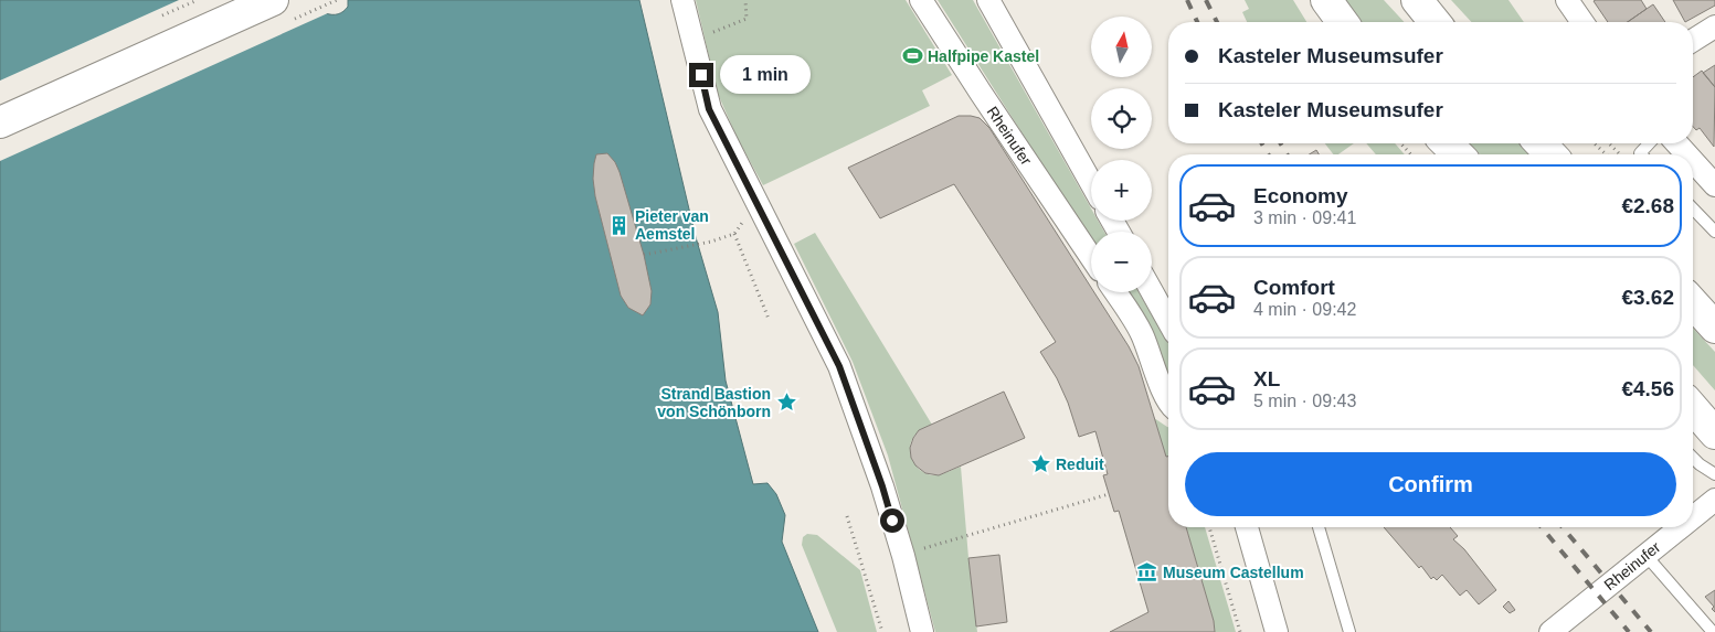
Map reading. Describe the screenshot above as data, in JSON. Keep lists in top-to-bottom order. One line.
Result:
{"streets":{"street":["Rheinufer"]},"places":{"sports":["Halfpipe Kastel"],"building":["Pieter van Aemstel"],"place":["Strand Bastion von Schönborn","Reduit"],"museum":["Museum Castellum"]},"north":"top","page":{"map_buttons":["+","−"],"banner":["Kasteler Museumsufer","Kasteler Museumsufer"],"bubble":"1 min","list":[{"name":"Economy","note":"3 min · 09:41","value":"€2.68"},{"name":"Comfort","note":"4 min · 09:42","value":"€3.62"},{"name":"XL","note":"5 min · 09:43","value":"€4.56"}],"buttons":"Confirm"}}
